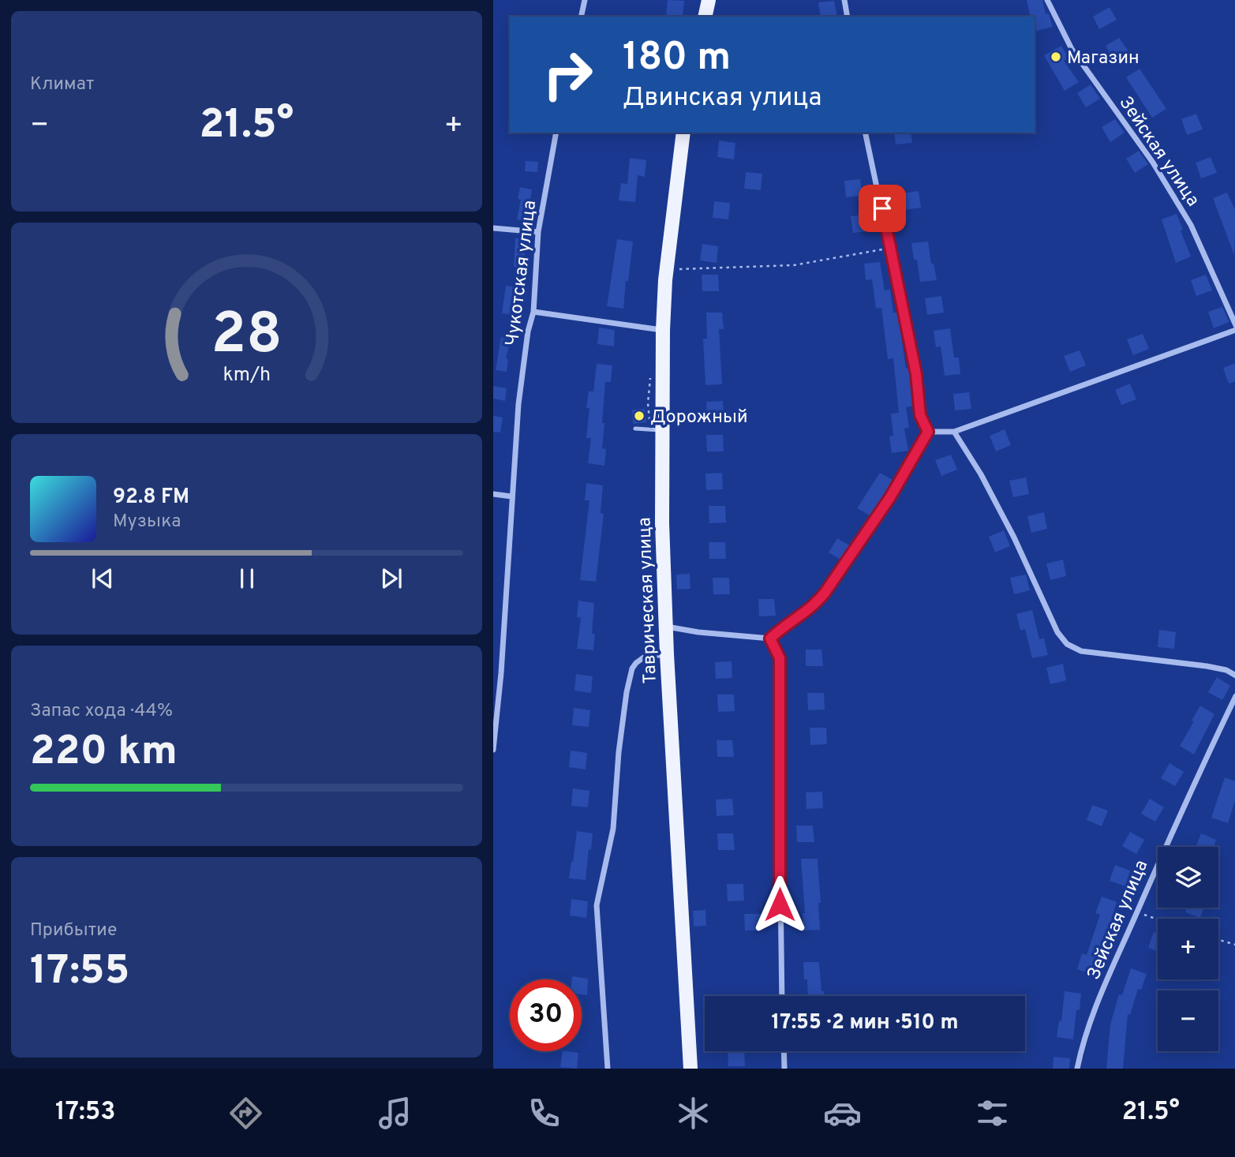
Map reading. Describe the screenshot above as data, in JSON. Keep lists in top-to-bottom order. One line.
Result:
{"streets":{"main road":["Таврическая улица"],"street":["Зейская улица","Чукотская улица"]},"places":["Магазин","Дорожный"],"page":{"tile":["Климат",["Запас хода · 44%","220 km"],["Прибытие","17:55"]],"turn":["180 m","Двинская улица"],"heat":["−","21.5°","+"],"song":["92.8 FM","Музыка"],"map_buttons":["+","−"],"limit":"30","trip":"17:55 · 2 мин · 510 m","tabs":["17:53","21.5°"],"gauge":["28","km/h"]}}
